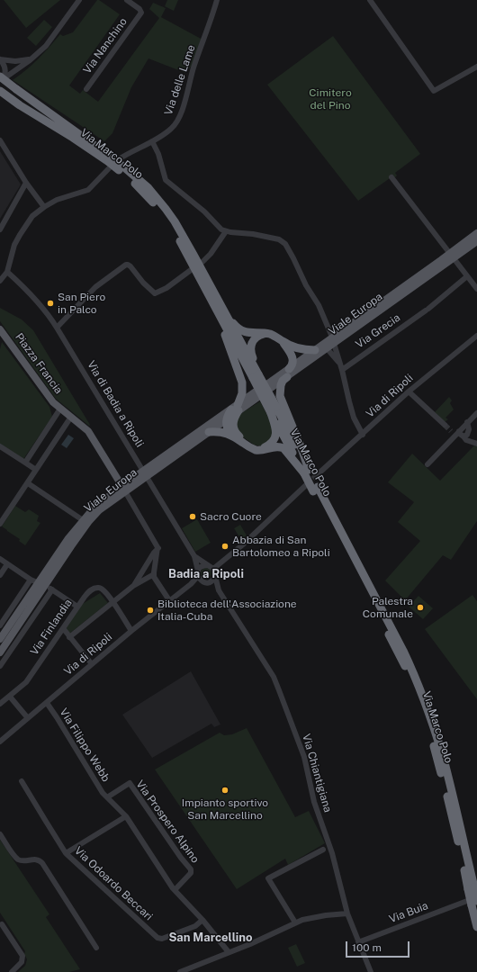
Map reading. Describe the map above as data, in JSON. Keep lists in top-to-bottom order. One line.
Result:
{"streets":{"highway":["Via Marco Polo"],"main road":["Viale Europa","Piazza Francia"],"street":["Via Nanchino","Via delle Lame","Via Grecia","Via di Ripoli","Via di Badia a Ripoli","Via Finlandia","Via Filippo Webb","Via Chiantigiana","Via Prospero Alpino","Via Odoardo Beccari","Via Buia"]},"crossings":[["Via delle Lame","Via Marco Polo"],["Via delle Lame","Via di Badia a Ripoli"],["Via Marco Polo","Via Buia"],["Viale Europa","Piazza Francia"],["Viale Europa","Via di Badia a Ripoli"],["Via di Ripoli","Via di Badia a Ripoli"],["Via di Ripoli","Via Filippo Webb"],["Via di Ripoli","Via Chiantigiana"],["Via di Badia a Ripoli","Via Chiantigiana"],["Via Filippo Webb","Via Prospero Alpino"],["Via Filippo Webb","Via Odoardo Beccari"],["Via Chiantigiana","Via Buia"]],"districts":["Badia a Ripoli","San Marcellino"],"parks":["Cimitero del Pino"],"places":["San Piero in Palco","Sacro Cuore","Abbazia di San Bartolomeo a Ripoli","Palestra Comunale","Biblioteca dell'Associazione Italia-Cuba","Impianto sportivo San Marcellino"],"scale_bar":"100 m"}
